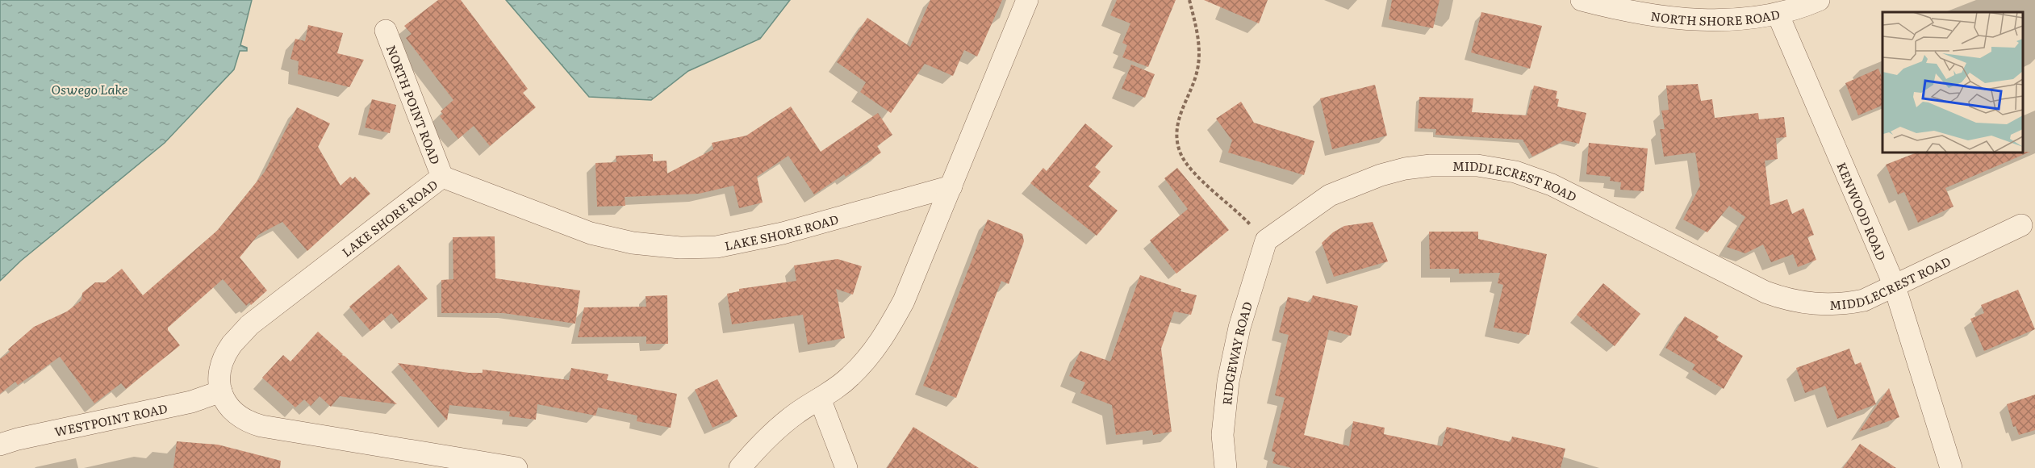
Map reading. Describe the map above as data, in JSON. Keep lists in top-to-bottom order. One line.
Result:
{"streets":{"street":["NORTH SHORE ROAD","NORTH POINT ROAD","MIDDLECREST ROAD","KENWOOD ROAD","LAKE SHORE ROAD","RIDGEWAY ROAD","WESTPOINT ROAD"]},"crossings":[["NORTH SHORE ROAD","KENWOOD ROAD"],["NORTH POINT ROAD","LAKE SHORE ROAD"],["MIDDLECREST ROAD","KENWOOD ROAD"],["MIDDLECREST ROAD","RIDGEWAY ROAD"],["LAKE SHORE ROAD","WESTPOINT ROAD"]],"water":["Oswego Lake"]}
